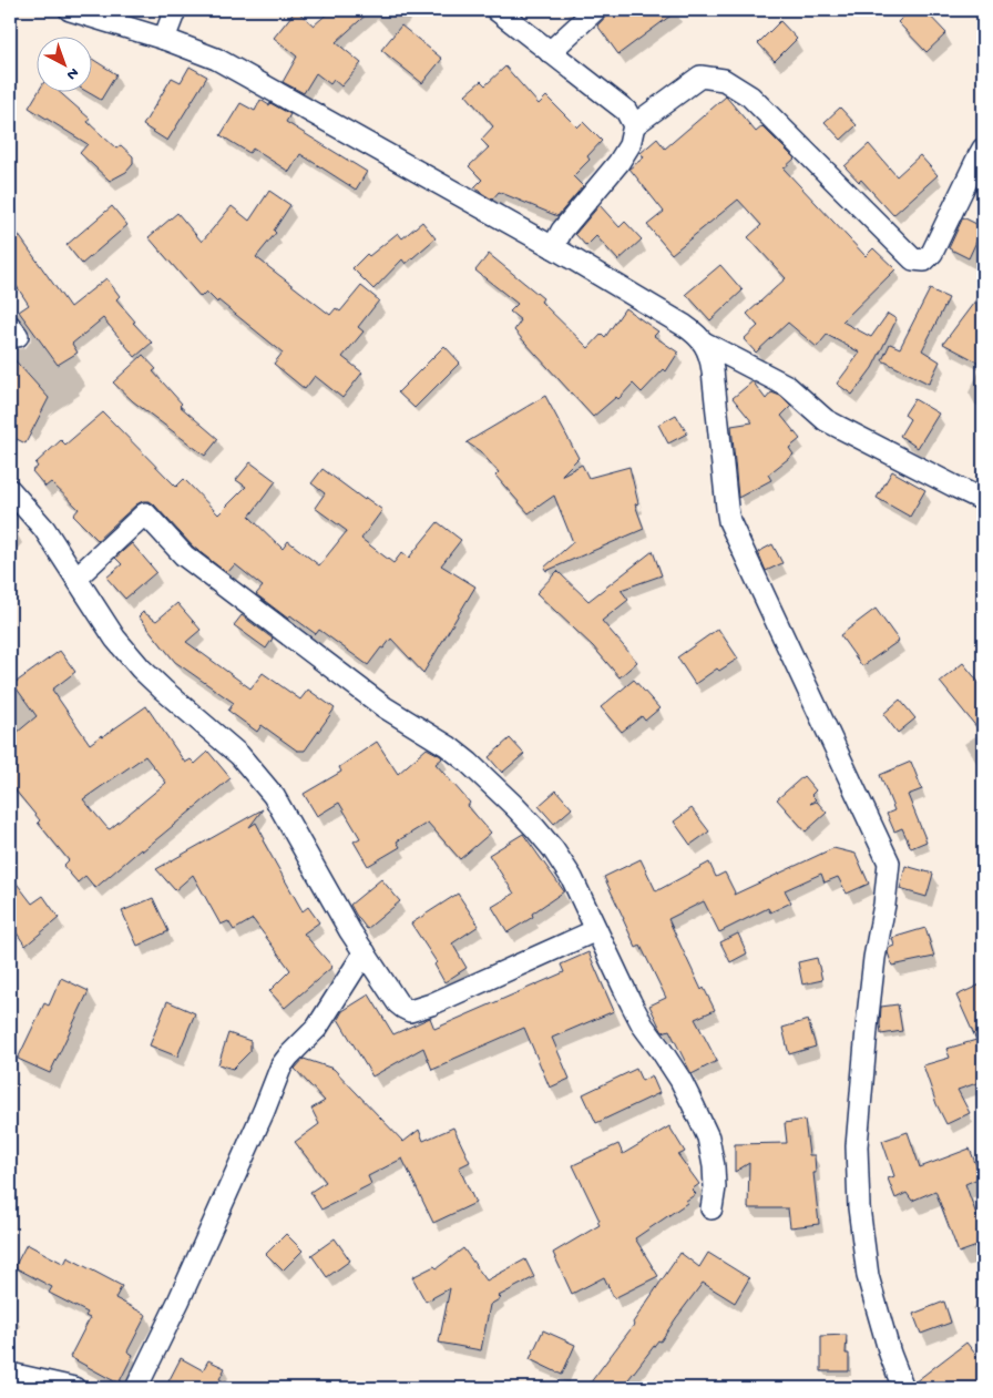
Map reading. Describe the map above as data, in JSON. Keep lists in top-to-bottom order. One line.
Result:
{"north":"bottom right"}
